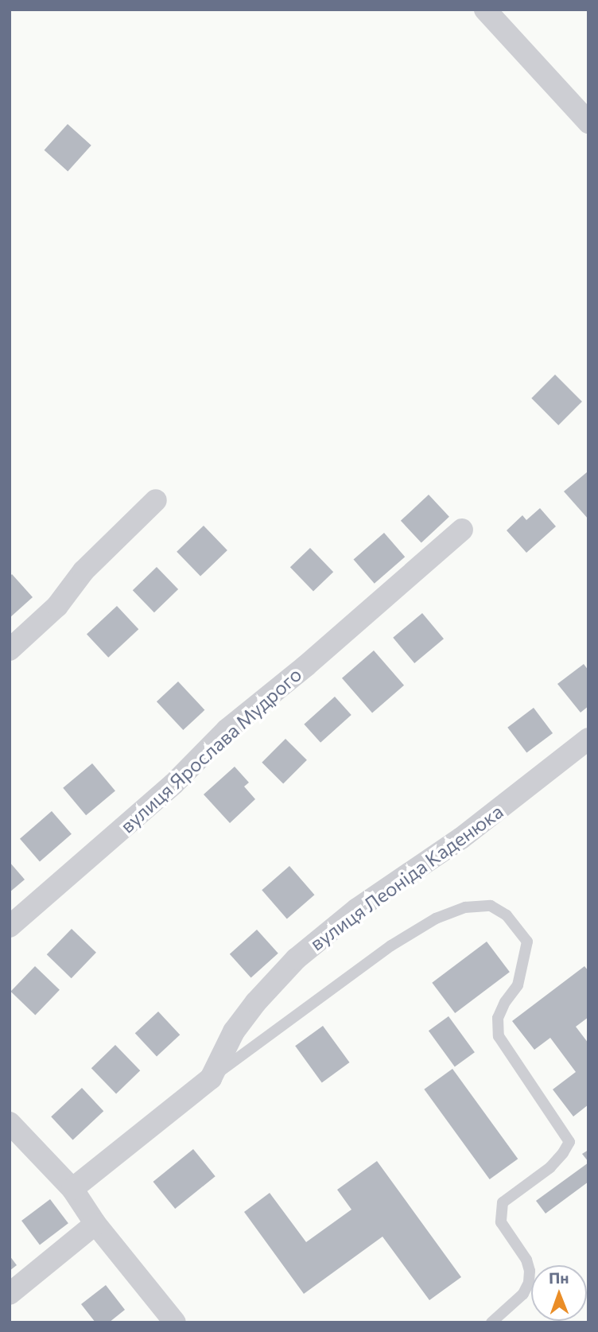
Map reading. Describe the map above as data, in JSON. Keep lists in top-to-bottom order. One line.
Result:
{"streets":{"street":["вулиця Ярослава Мудрого","вулиця Леоніда Каденюка"]},"north":"top"}
